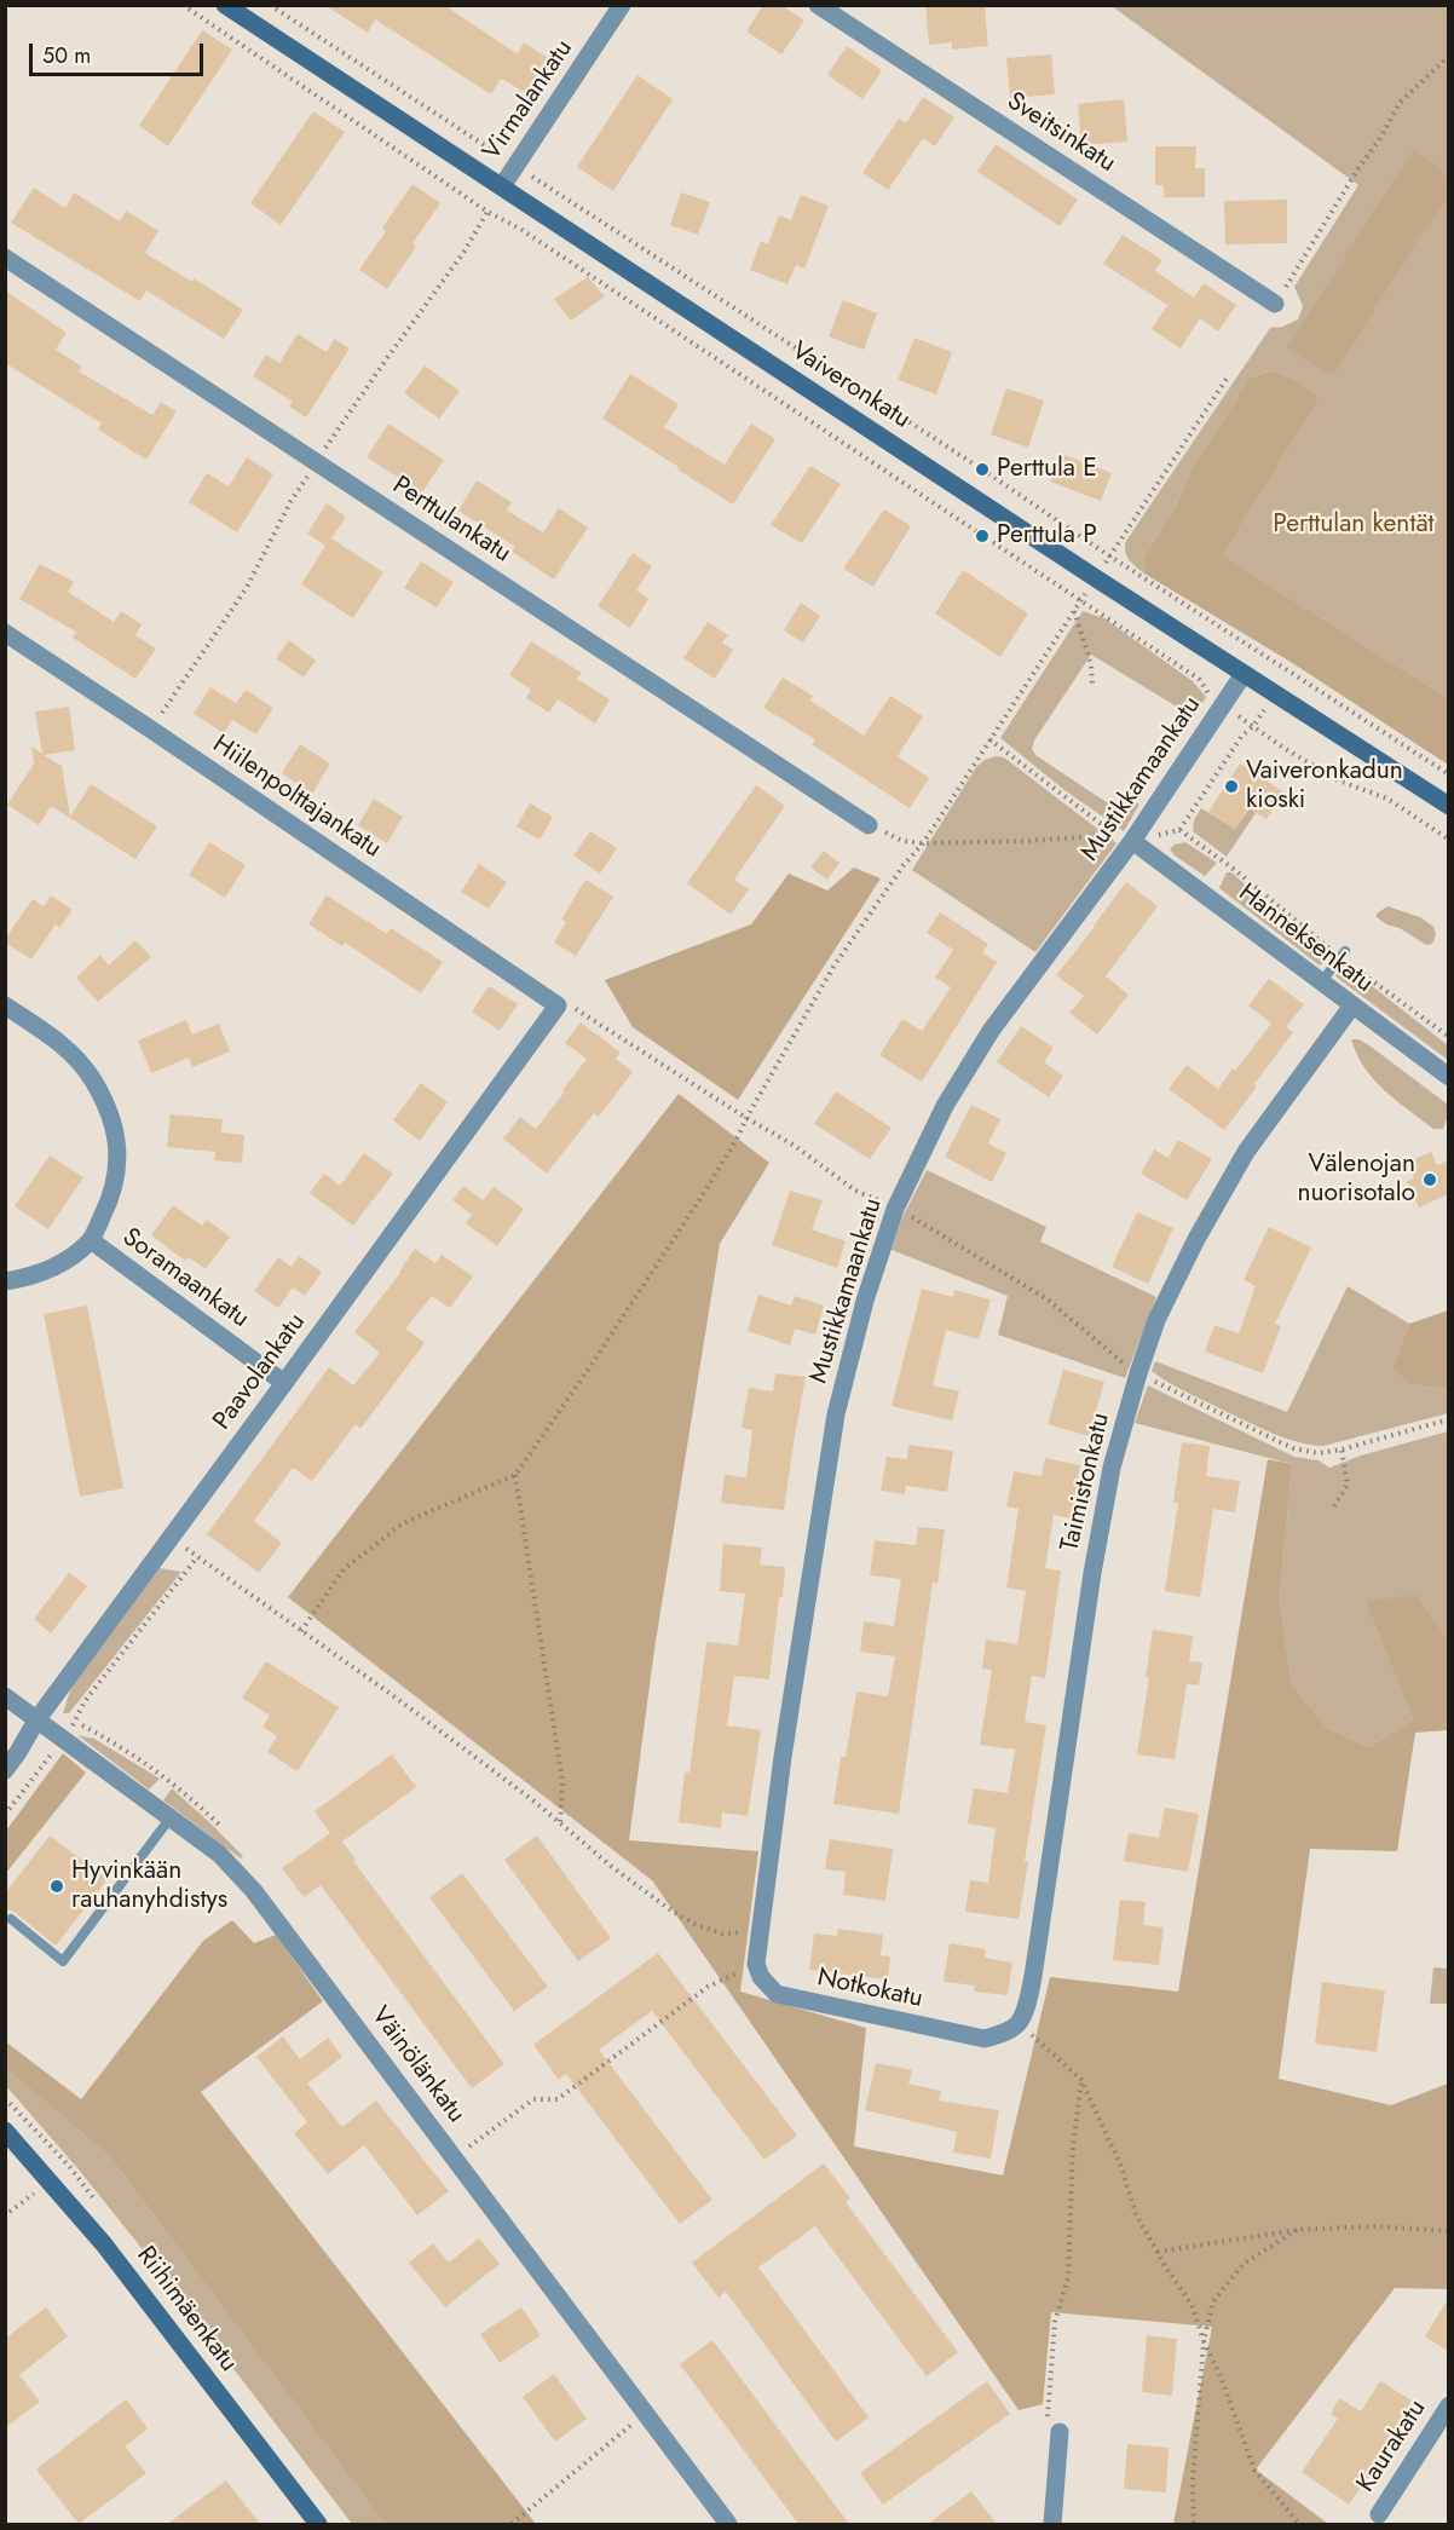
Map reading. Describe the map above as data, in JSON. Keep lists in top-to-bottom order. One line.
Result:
{"streets":{"main road":["Vaiveronkatu","Riihimäenkatu"],"street":["Virmalankatu","Sveitsinkatu","Perttulankatu","Mustikkamaankatu","Hiilenpolttajankatu","Hanneksenkatu","Soramaankatu","Paavolankatu","Taimistonkatu","Notkokatu","Väinölänkatu","Kaurakatu"]},"crossings":[["Virmalankatu","Vaiveronkatu"],["Vaiveronkatu","Mustikkamaankatu"],["Mustikkamaankatu","Hanneksenkatu"],["Hiilenpolttajankatu","Paavolankatu"],["Hanneksenkatu","Taimistonkatu"],["Soramaankatu","Paavolankatu"],["Paavolankatu","Väinölänkatu"],["Taimistonkatu","Notkokatu"]],"parks":["Perttulan kentät"],"places":["Perttula E","Perttula P","Vaiveronkadun kioski","Välenojan nuorisotalo","Hyvinkään rauhanyhdistys"],"scale_bar":"50 m"}
